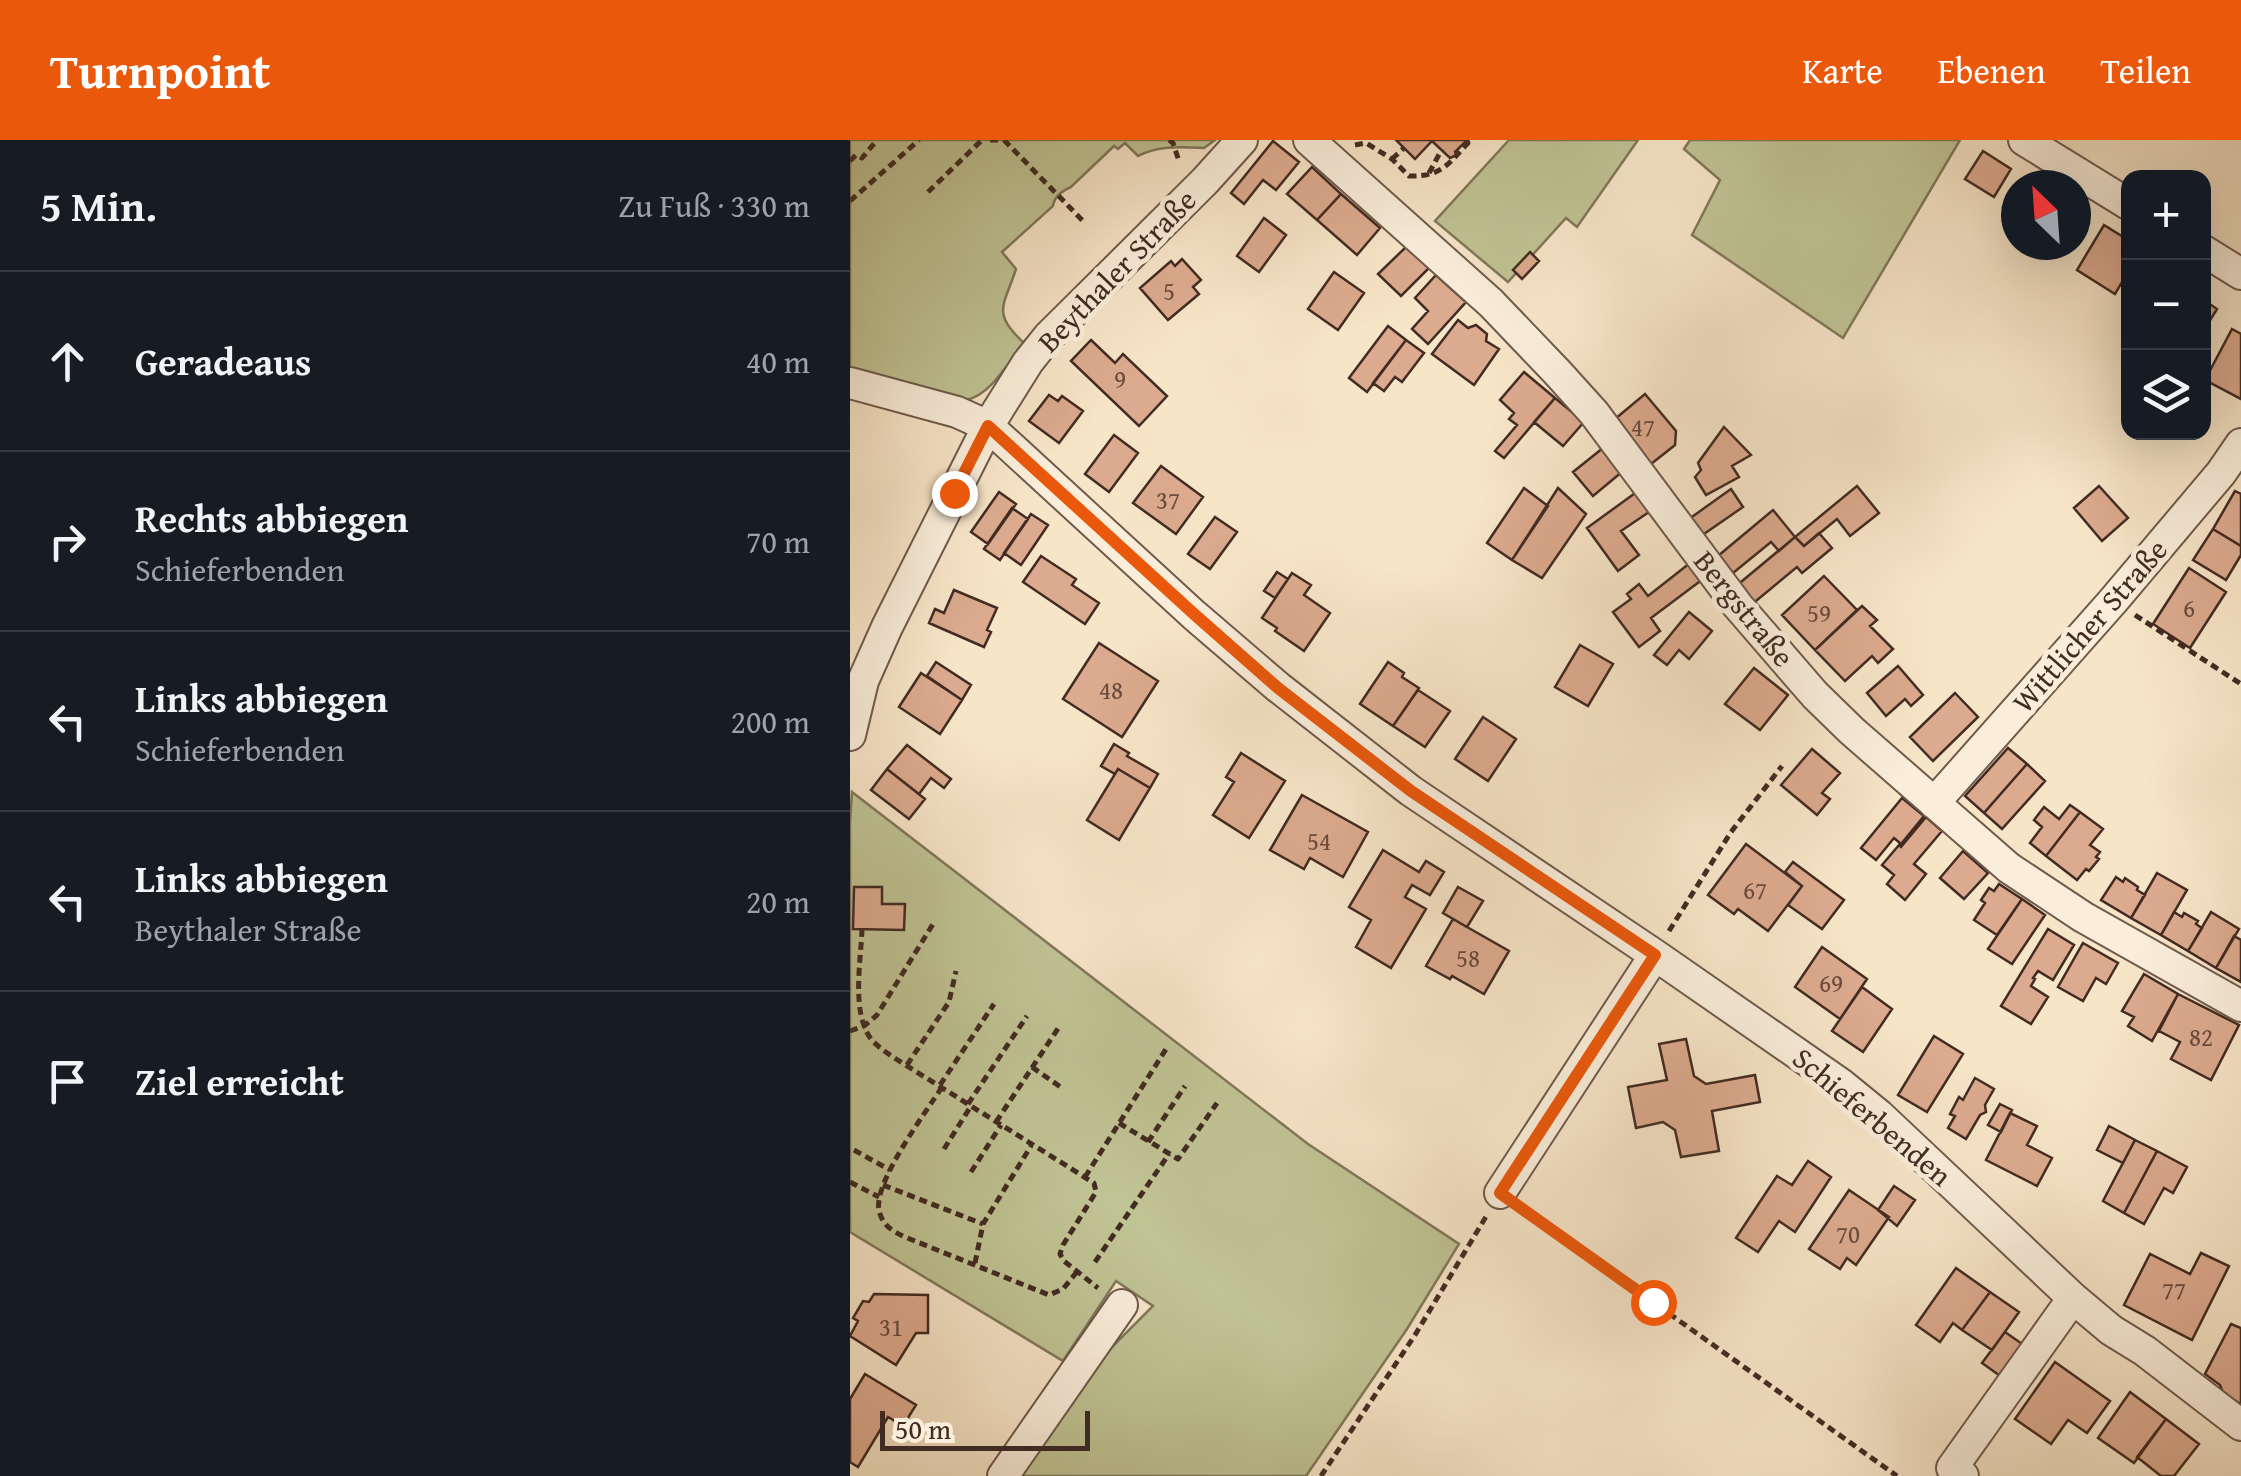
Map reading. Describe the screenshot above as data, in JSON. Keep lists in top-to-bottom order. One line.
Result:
{"streets":{"street":["Beythaler Straße","Bergstraße","Wittlicher Straße","Schieferbenden"]},"crossings":[["Beythaler Straße","Schieferbenden"],["Bergstraße","Wittlicher Straße"]],"house_numbers":["5","9","47","37","6","59","48","54","67","58","69","82","70","77","31"],"scale_bar":"50 m","north":"top left","page":{"header":"Turnpoint","nav":["Karte","Ebenen","Teilen"],"heading":["5 Min.","Zu Fuß · 330 m"],"map_buttons":["+","−"],"list":[["Geradeaus","40 m"],["Rechts abbiegen","Schieferbenden","70 m"],["Links abbiegen","Schieferbenden","200 m"],["Links abbiegen","Beythaler Straße","20 m"],"Ziel erreicht"],"scale":"50 m"}}
